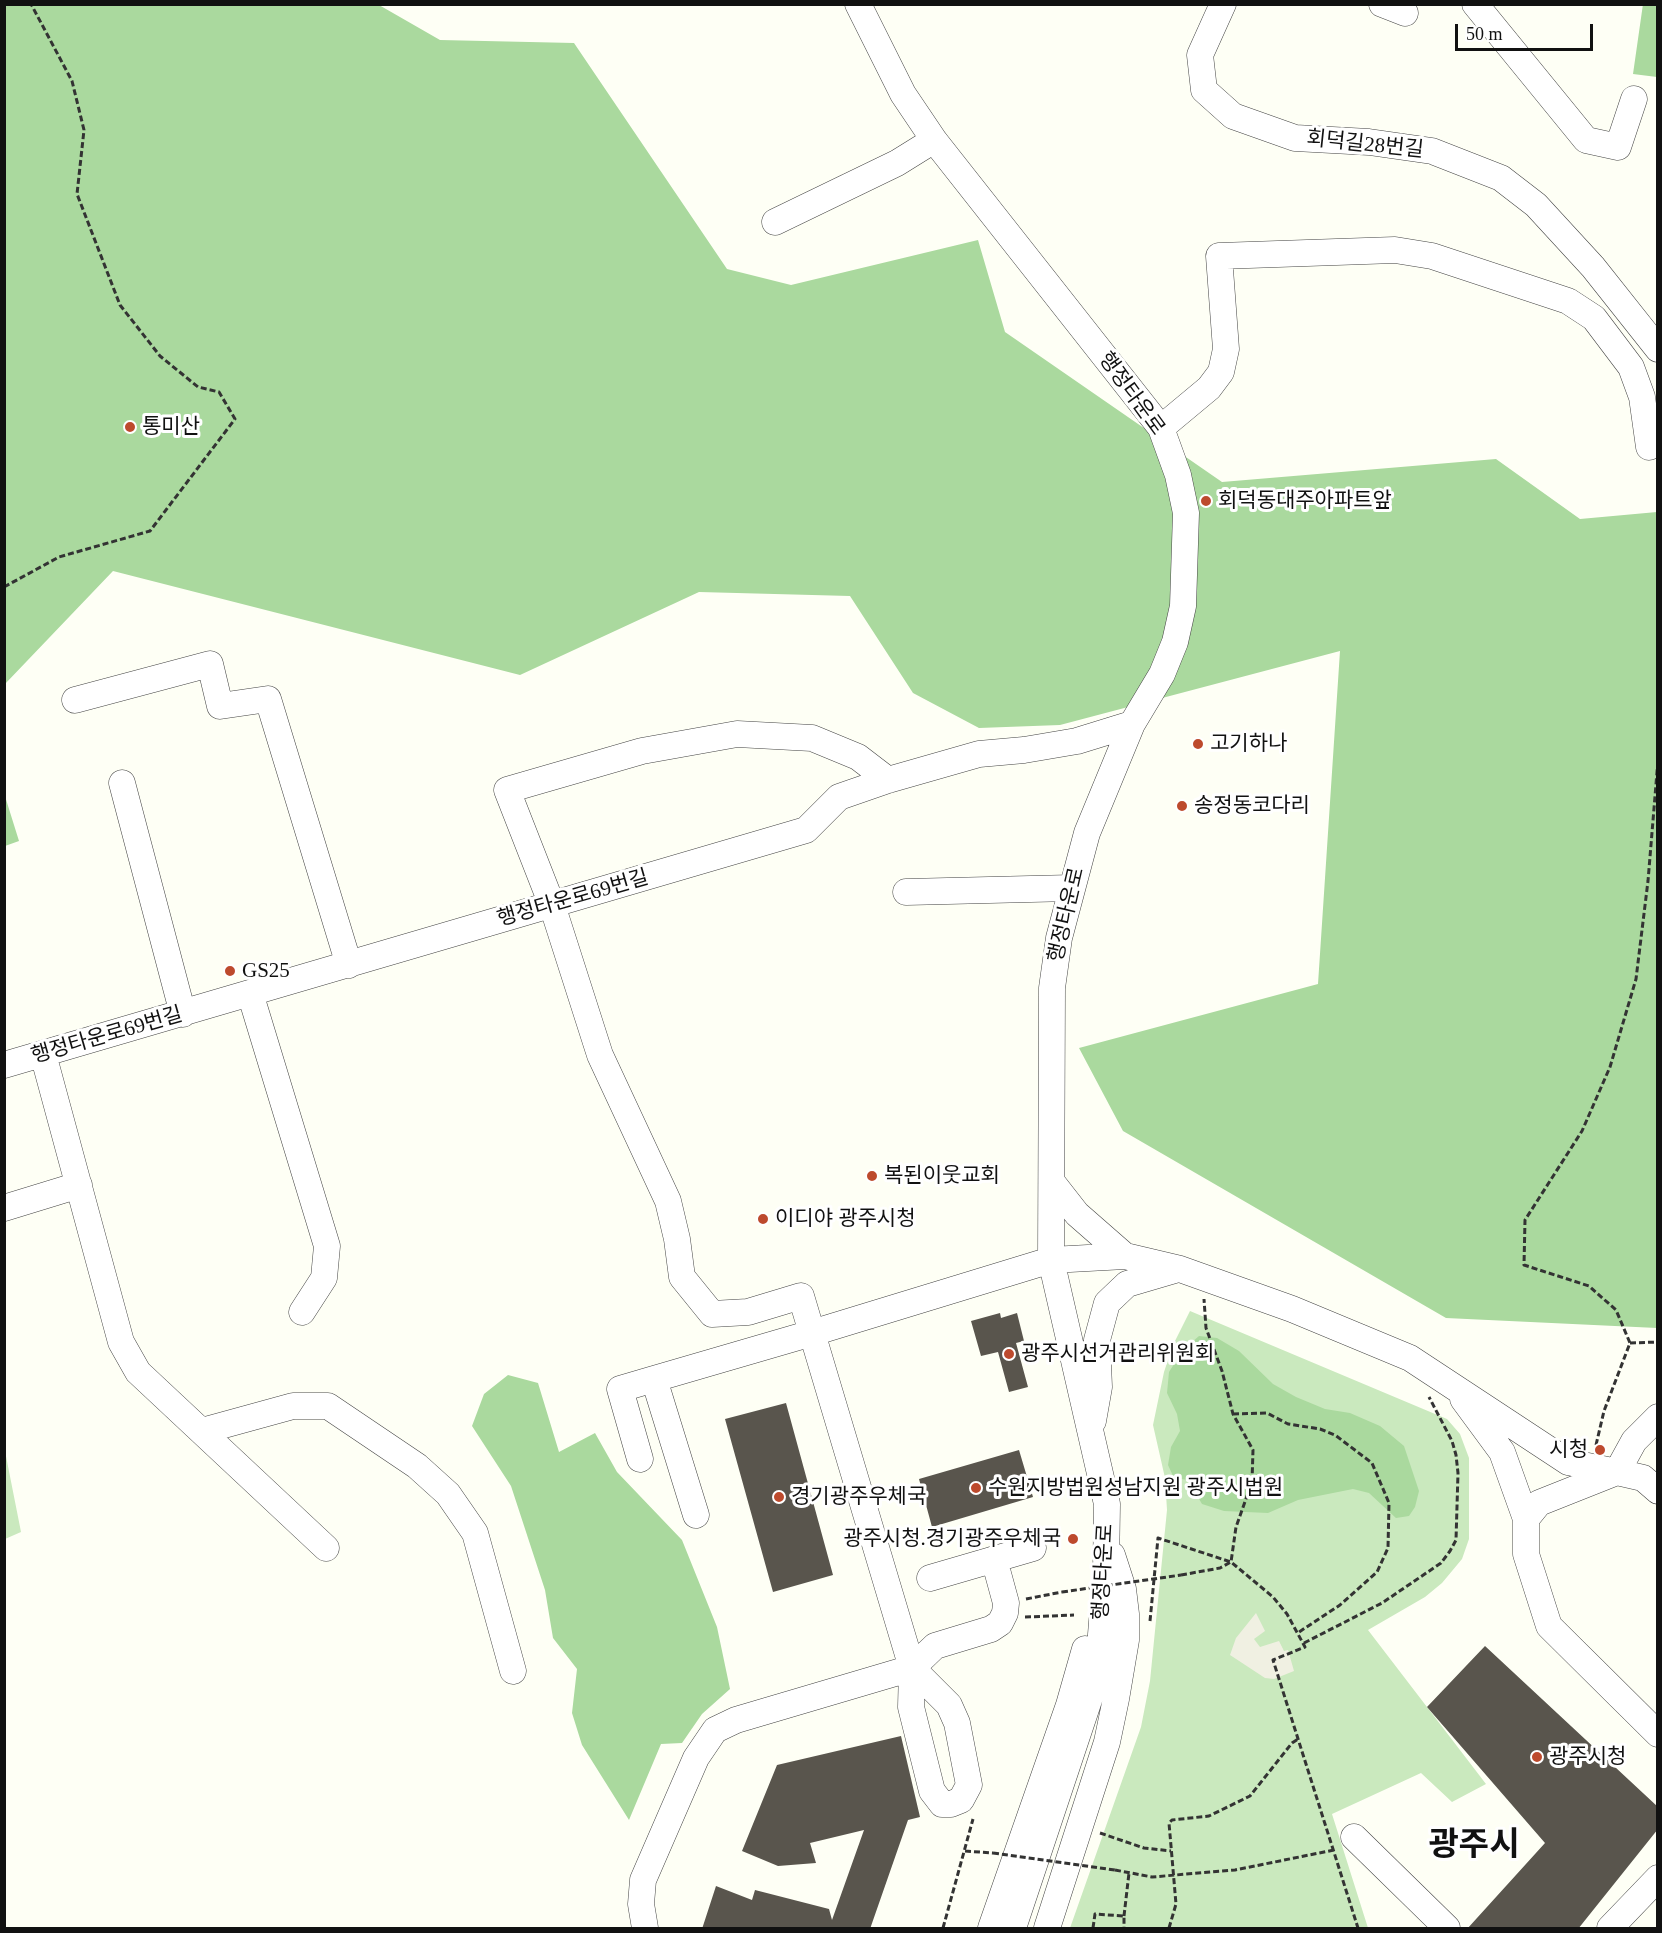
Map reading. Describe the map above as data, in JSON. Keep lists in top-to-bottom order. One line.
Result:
{"streets":{"street":["회덕길28번길","행정타운로","행정타운로69번길"]},"crossings":[["행정타운로","행정타운로69번길"]],"districts":["광주시"],"places":["통미산","회덕동대주아파트앞","고기하나","송정동코다리","GS25","복된이웃교회","이디야 광주시청","광주시선거관리위원회","시청","수원지방법원성남지원 광주시법원","경기광주우체국","광주시청.경기광주우체국","광주시청"],"scale_bar":"50 m"}
